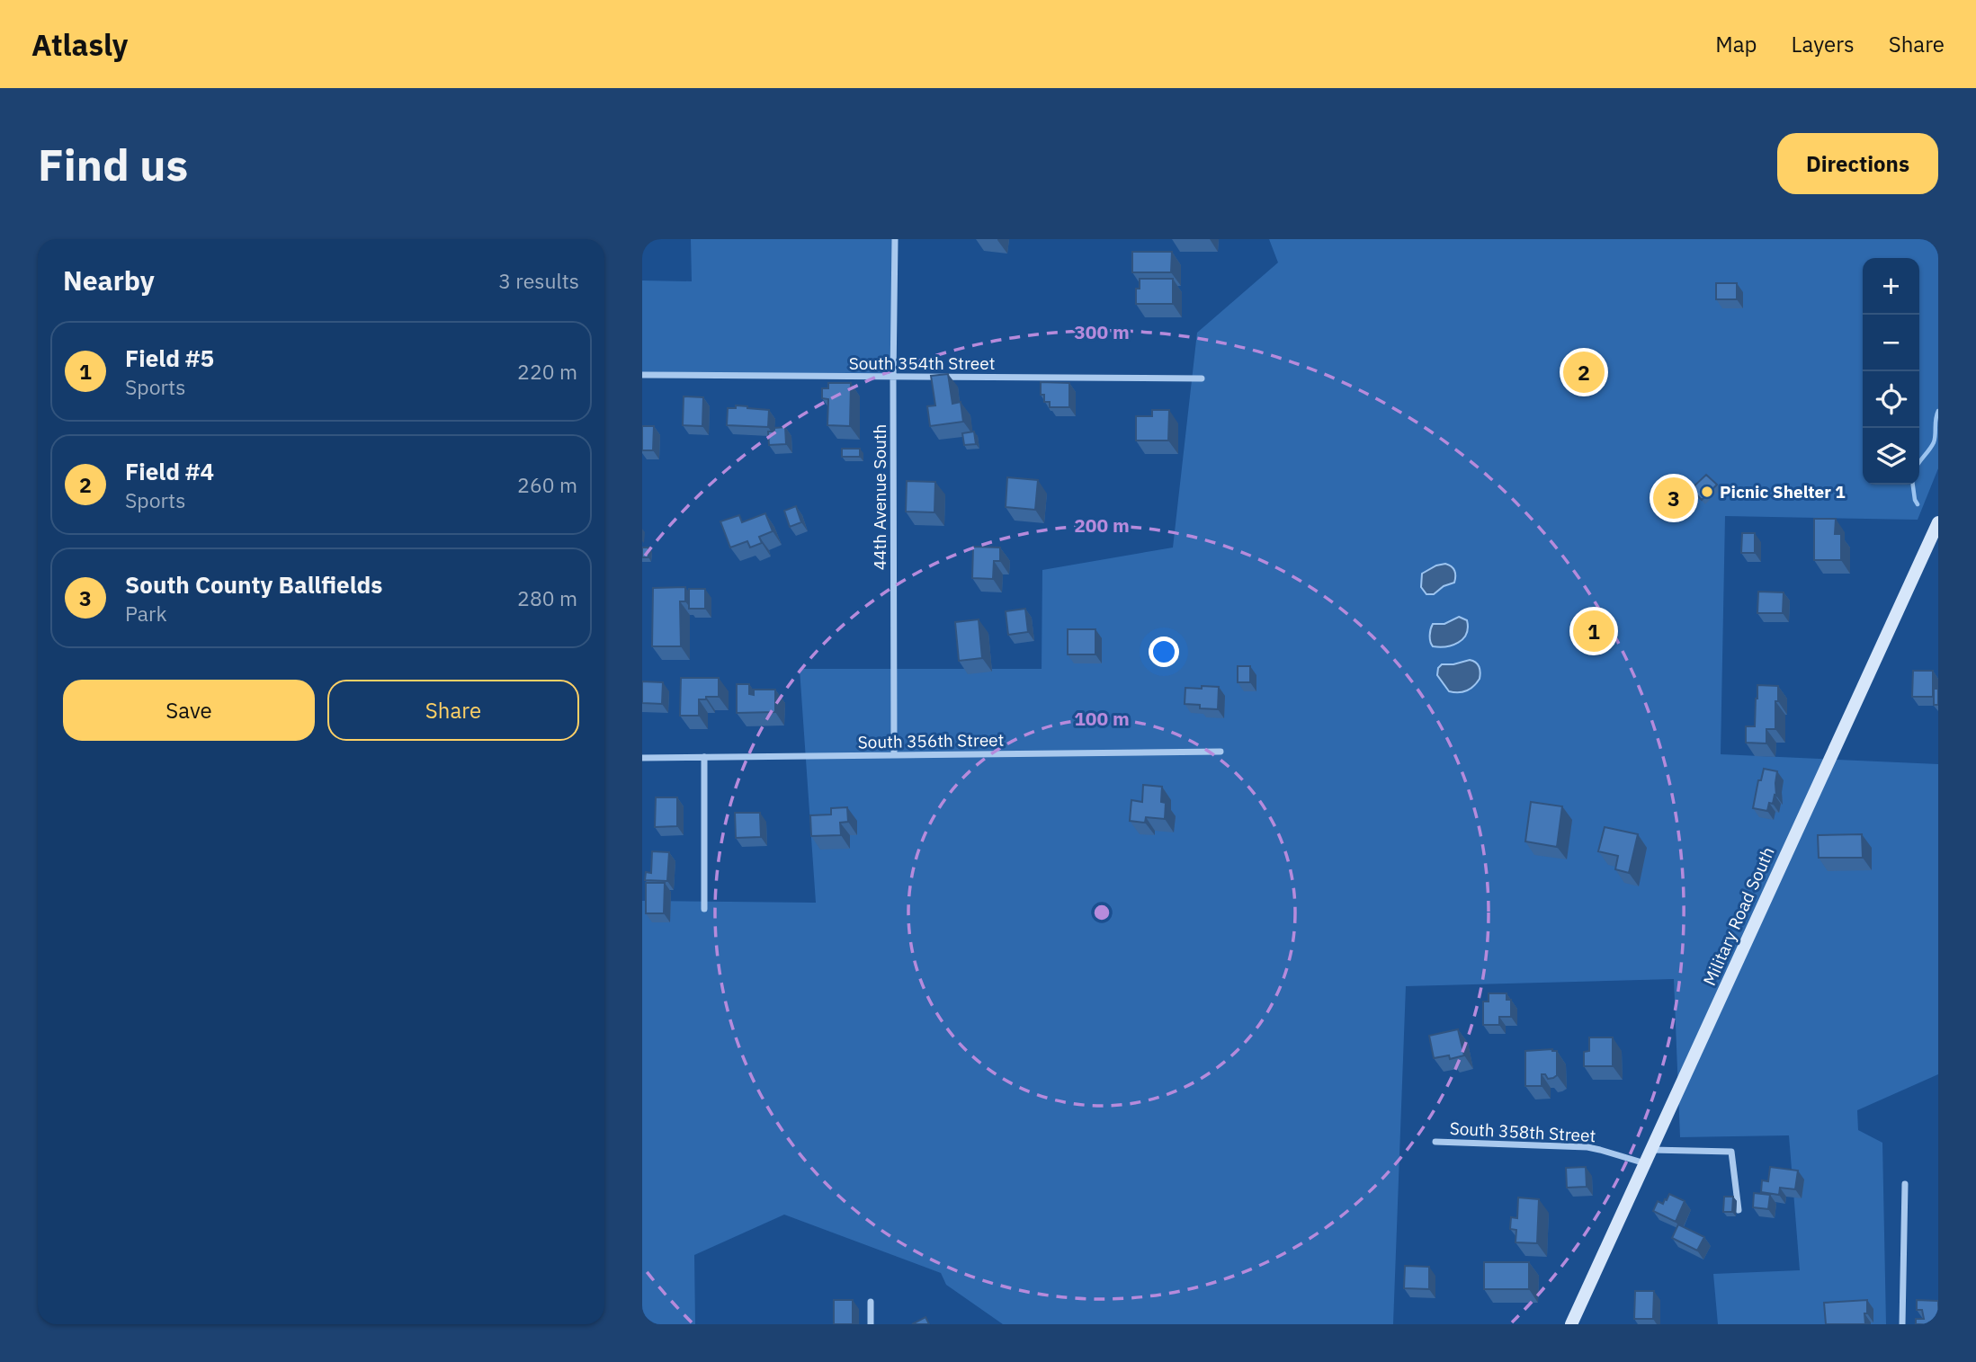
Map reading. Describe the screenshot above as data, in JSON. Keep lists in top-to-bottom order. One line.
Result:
{"streets":{"main road":["Military Road South"],"street":["South 354th Street","44th Avenue South","South 356th Street","South 358th Street"]},"crossings":[["South 354th Street","44th Avenue South"],["44th Avenue South","South 356th Street"],["Military Road South","South 358th Street"]],"places":["Picnic Shelter 1"],"page":{"header":"Atlasly","nav":["Map","Layers","Share"],"buttons":["Directions",["Save","Share"]],"title":"Find us","heading":["Nearby","3 results"],"map_buttons":["+","−"],"list":[{"mark":"1","name":"Field #5","note":"Sports","value":"220 m"},{"mark":"2","name":"Field #4","note":"Sports","value":"260 m"},{"mark":"3","name":"South County Ballfields","note":"Park","value":"280 m"}],"pins":["2","3","1"]},"rings":["300 m","200 m","100 m"]}
